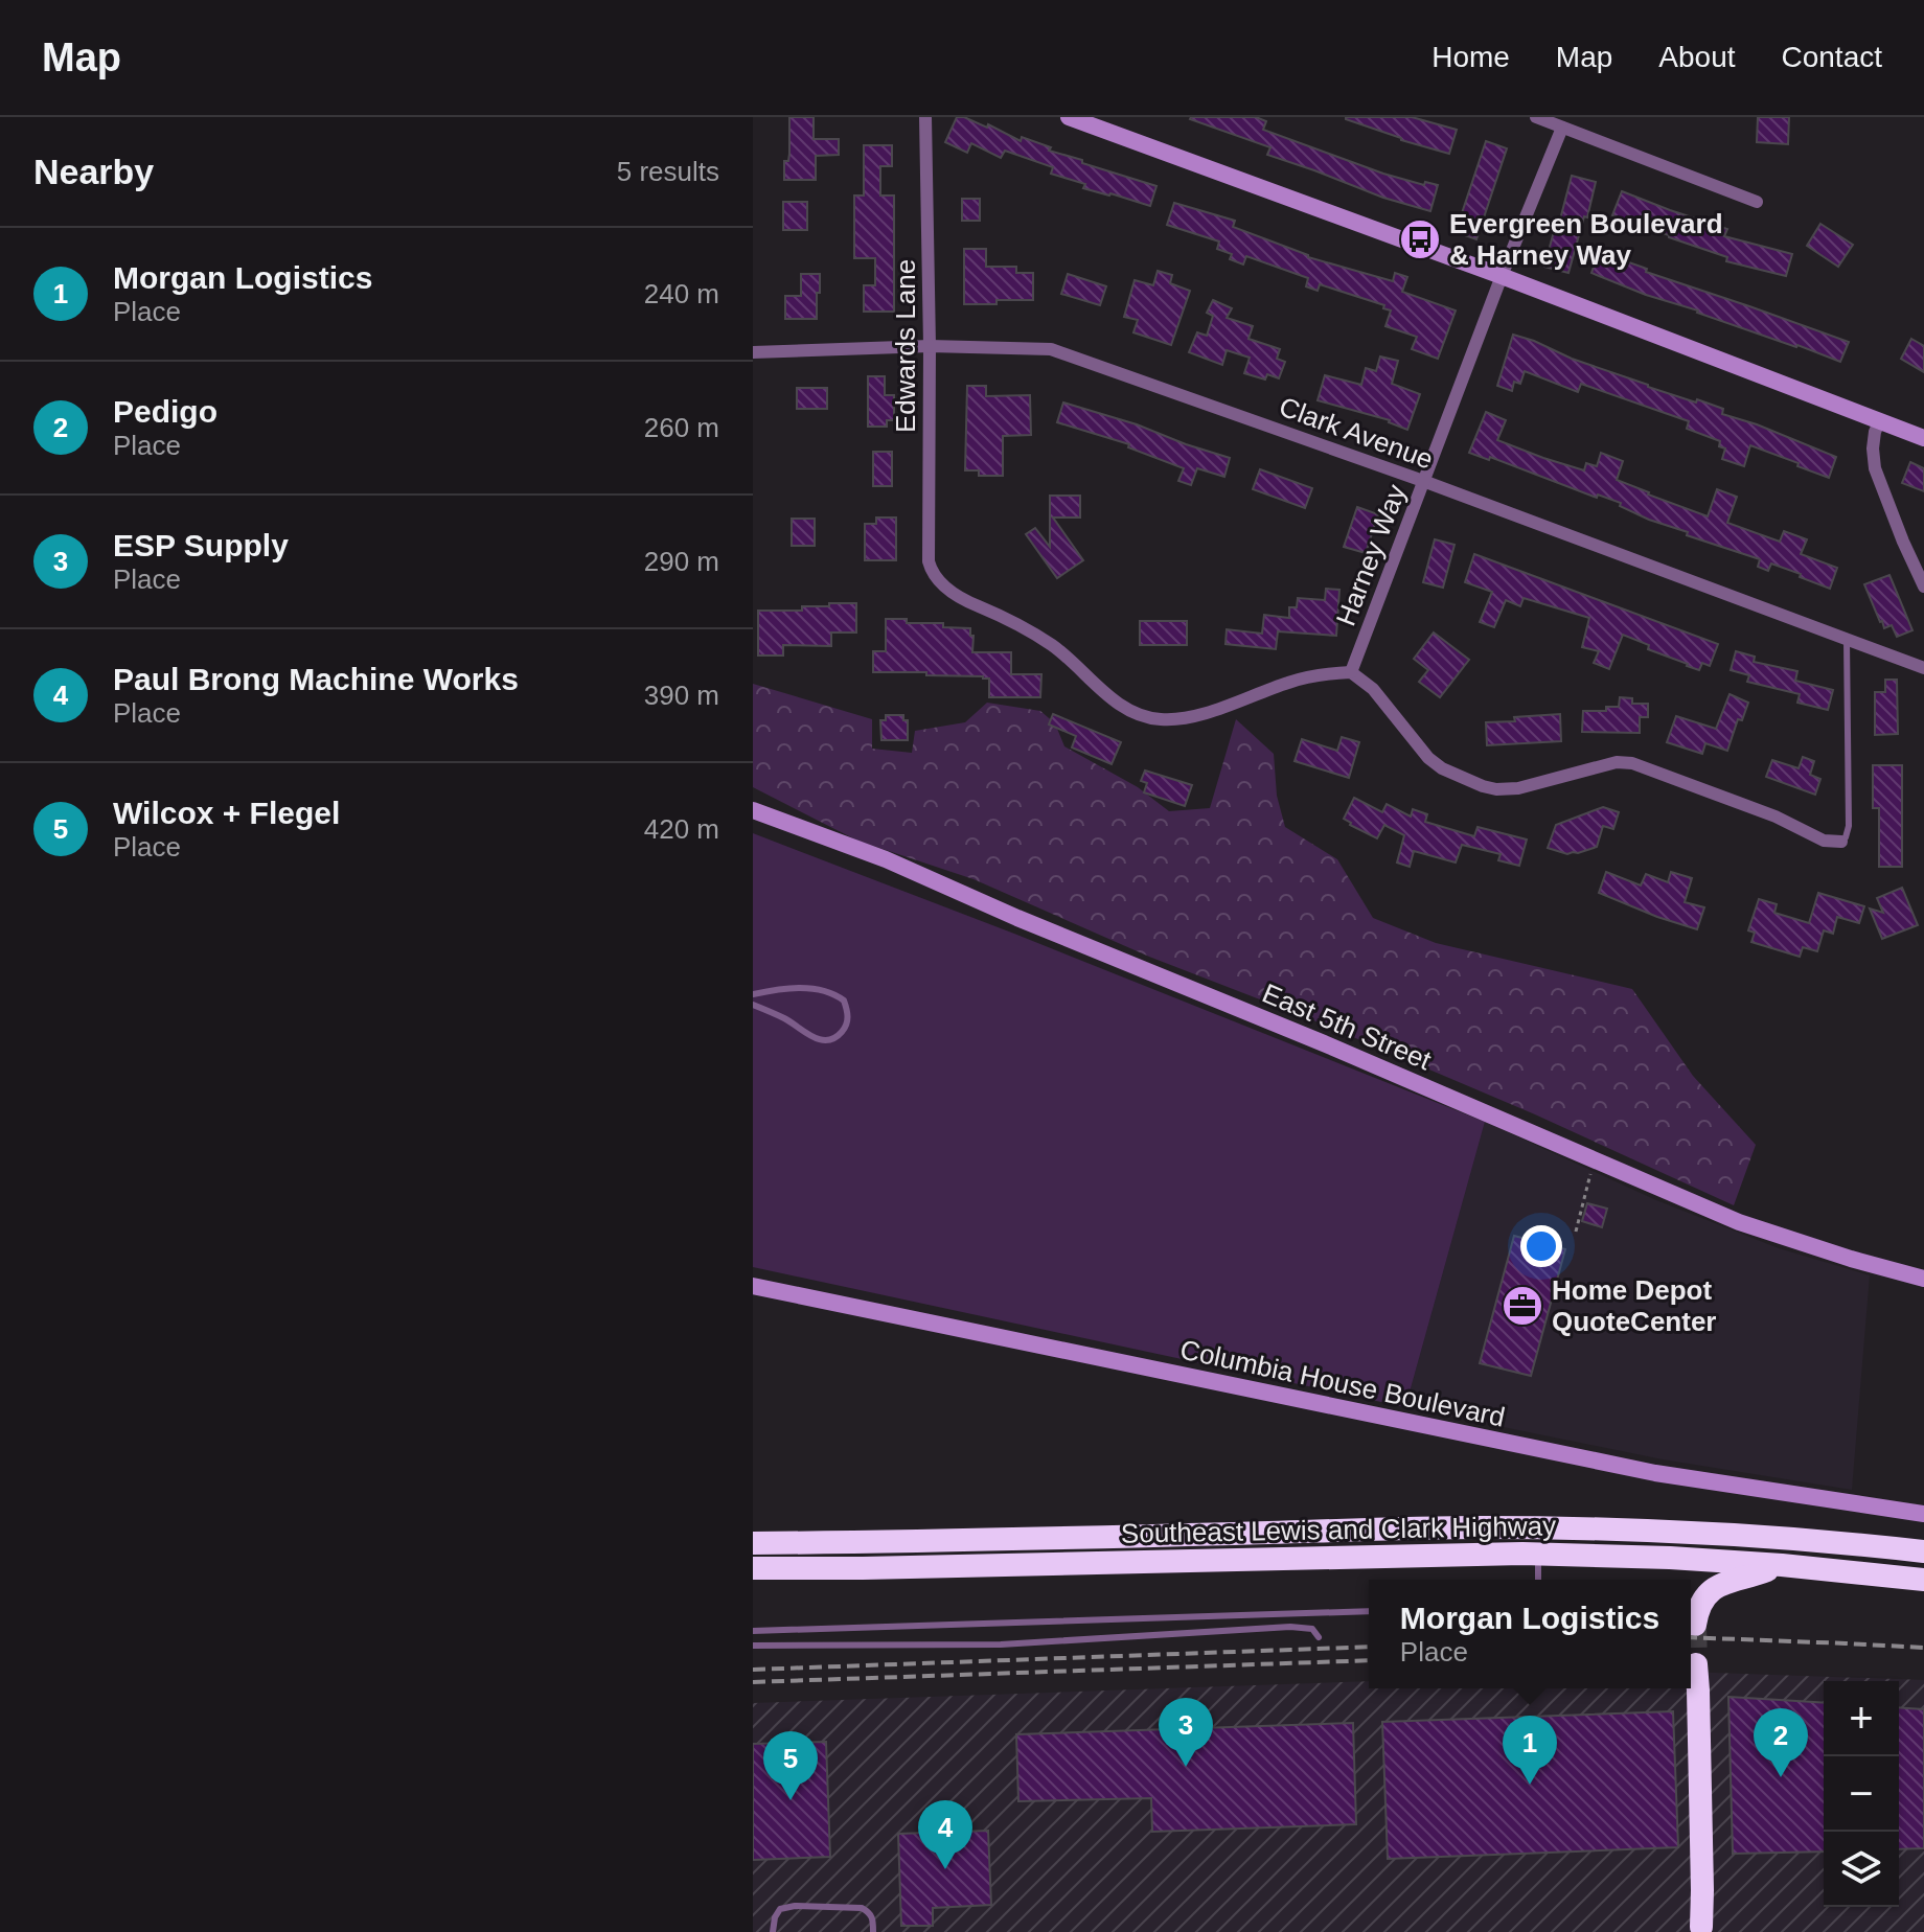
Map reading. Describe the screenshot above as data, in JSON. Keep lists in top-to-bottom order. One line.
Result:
{"streets":{"highway":["Southeast Lewis and Clark Highway"],"street":["Edwards Lane","Clark Avenue","Harney Way","East 5th Street","Columbia House Boulevard"]},"crossings":[["Edwards Lane","Clark Avenue"],["Edwards Lane","Harney Way"],["Clark Avenue","Harney Way"]],"places":{"bus stop":["Evergreen Boulevard & Harney Way"],"office":["Home Depot QuoteCenter"]},"page":{"header":"Map","nav":["Home","Map","About","Contact"],"heading":["Nearby","5 results"],"list":[{"mark":"1","name":"Morgan Logistics","note":"Place","value":"240 m"},{"mark":"2","name":"Pedigo","note":"Place","value":"260 m"},{"mark":"3","name":"ESP Supply","note":"Place","value":"290 m"},{"mark":"4","name":"Paul Brong Machine Works","note":"Place","value":"390 m"},{"mark":"5","name":"Wilcox + Flegel","note":"Place","value":"420 m"}],"popup":["Morgan Logistics","Place"],"map_buttons":["+","−"],"pins":["3","2","1","5","4"]}}
